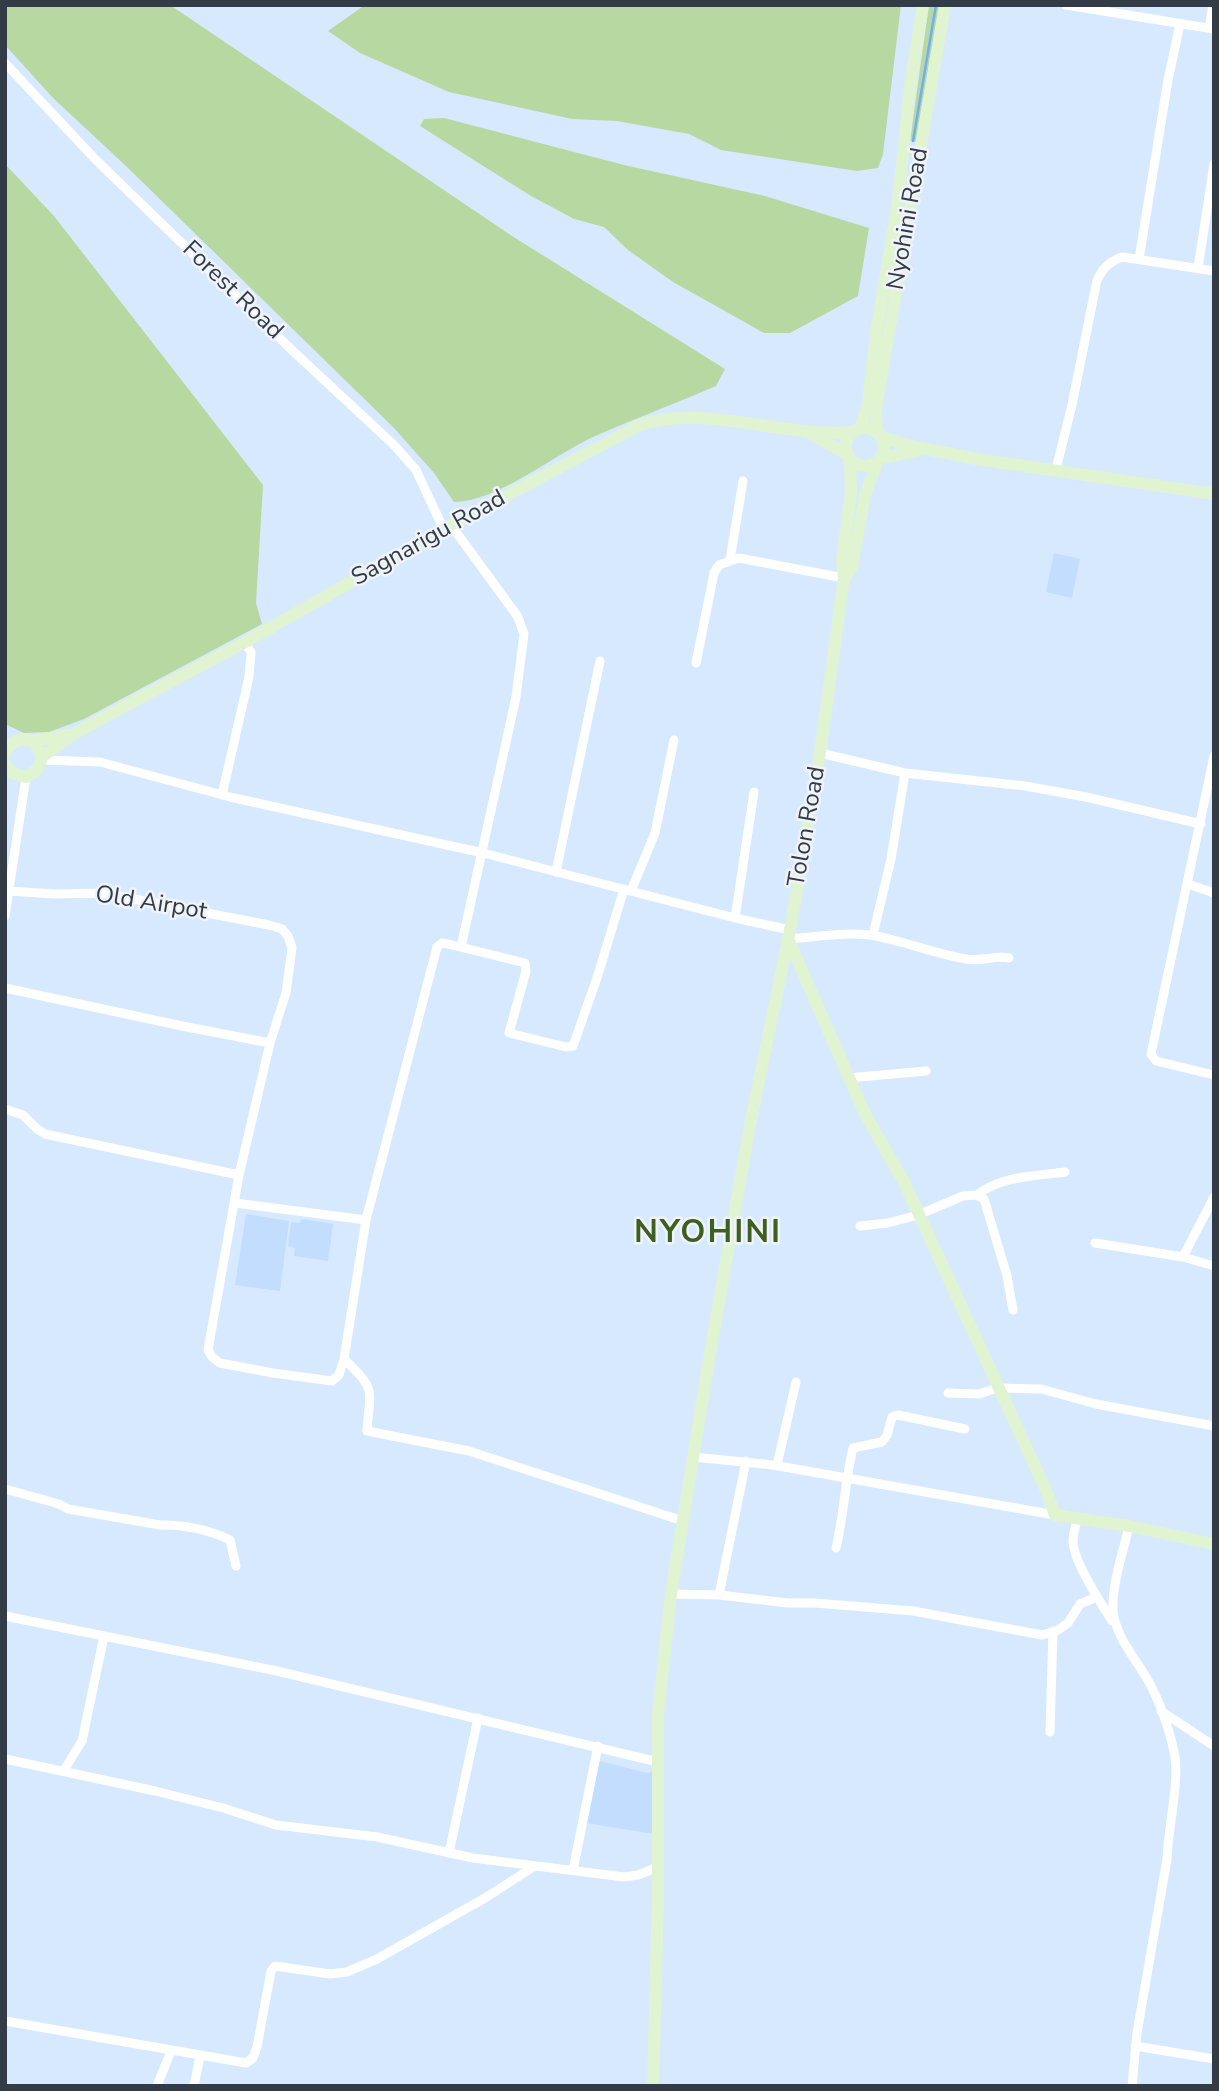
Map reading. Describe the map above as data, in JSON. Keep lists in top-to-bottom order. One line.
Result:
{"streets":{"main road":["Nyohini Road","Sagnarigu Road","Tolon Road"],"street":["Forest Road","Old Airpot"]},"crossings":[["Nyohini Road","Sagnarigu Road"],["Forest Road","Sagnarigu Road"]],"districts":["NYOHINI"]}
